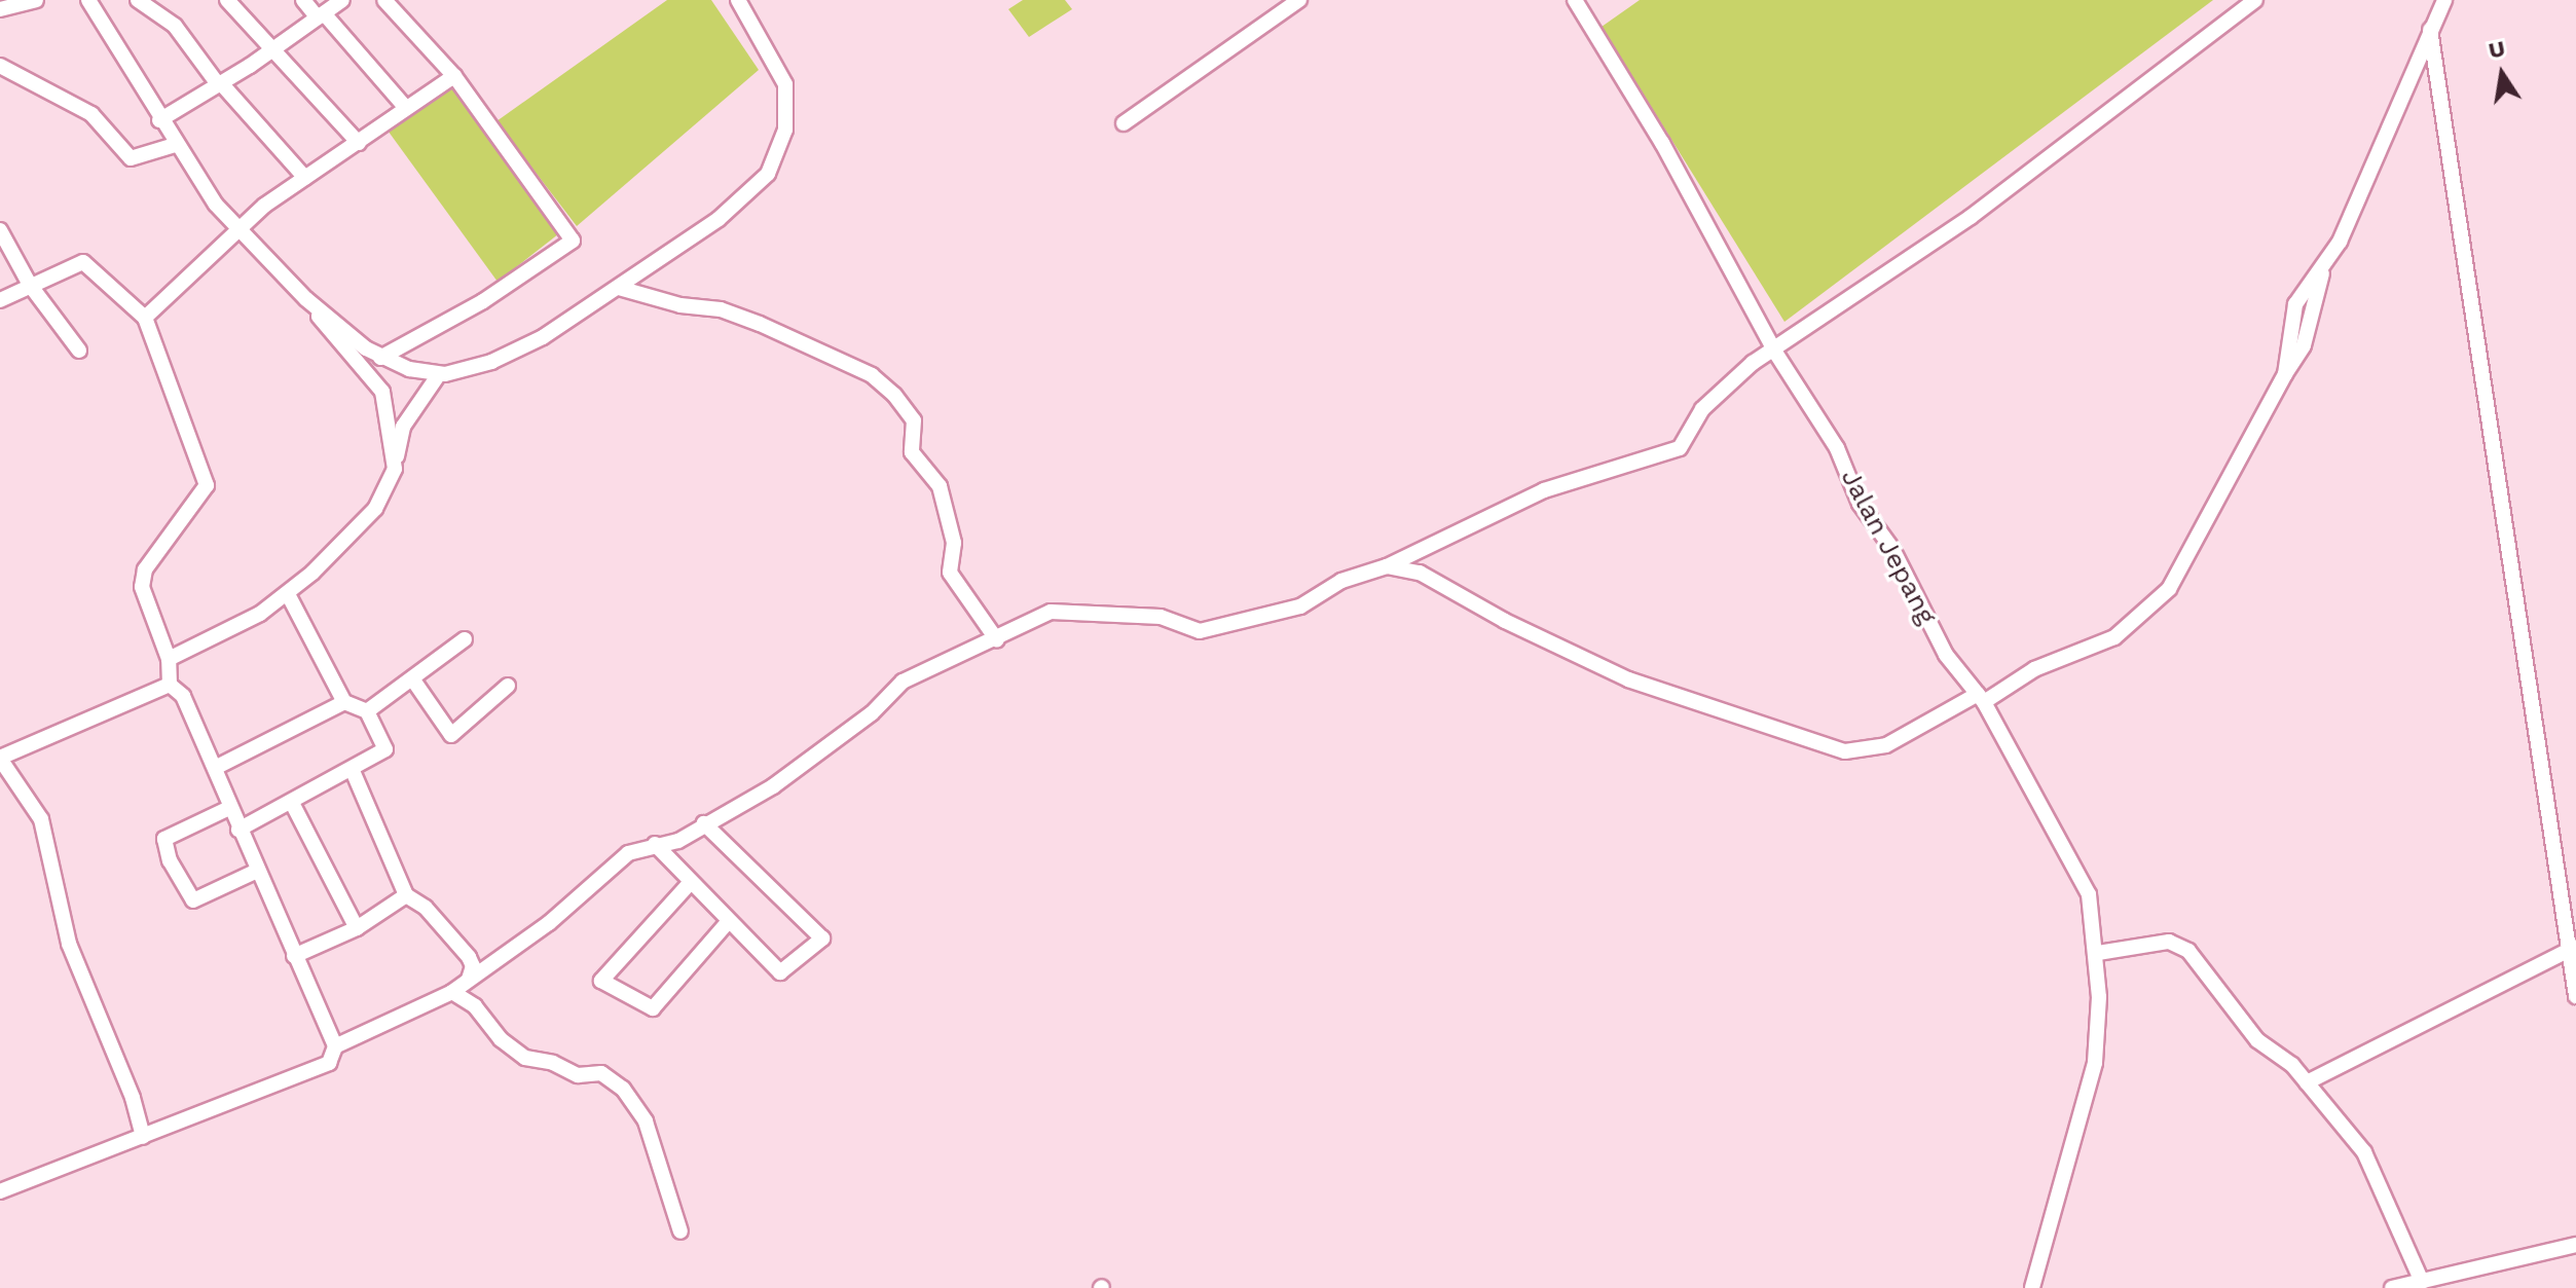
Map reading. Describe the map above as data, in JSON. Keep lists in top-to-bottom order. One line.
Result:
{"streets":{"street":["Jalan Jepang"]},"north":"top"}
